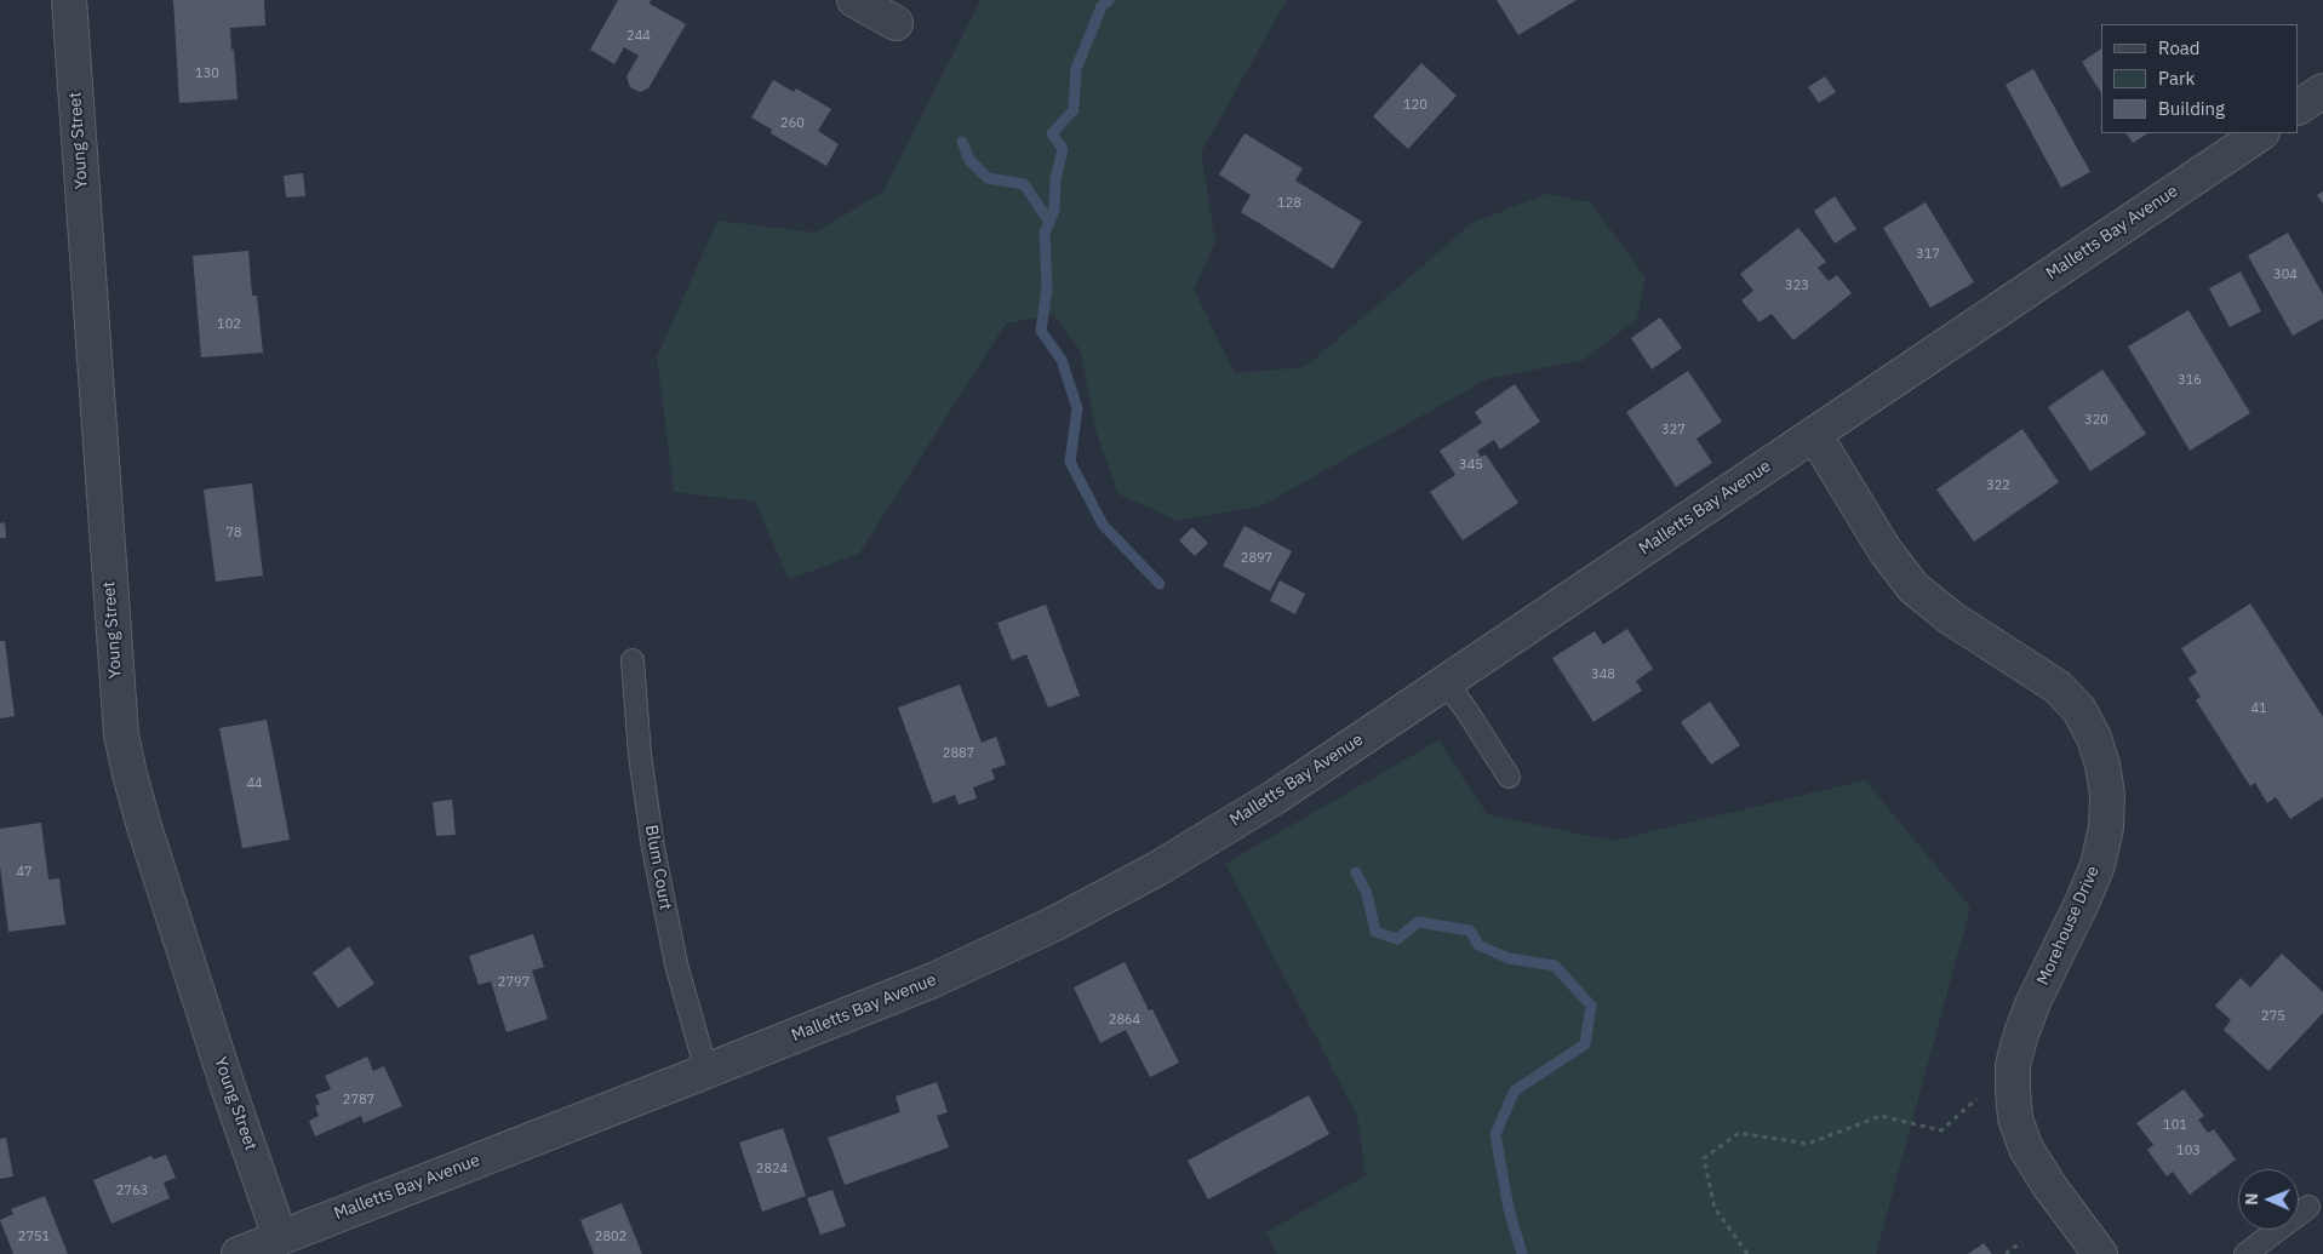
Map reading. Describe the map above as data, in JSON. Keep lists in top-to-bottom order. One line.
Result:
{"streets":{"street":["Young Street","Malletts Bay Avenue","Morehouse Drive"],"lane":["Blum Court"]},"crossings":[["Young Street","Malletts Bay Avenue"],["Malletts Bay Avenue","Blum Court"],["Malletts Bay Avenue","Morehouse Drive"]],"house_numbers":["244","130","120","260","128","317","304","323","102","316","320","327","345","322","78","2897","348","41","2887","44","47","2797","275","2864","2787","101","103","2824","2763","2751","2802"],"legend":["Road","Park","Building"],"north":"left"}
